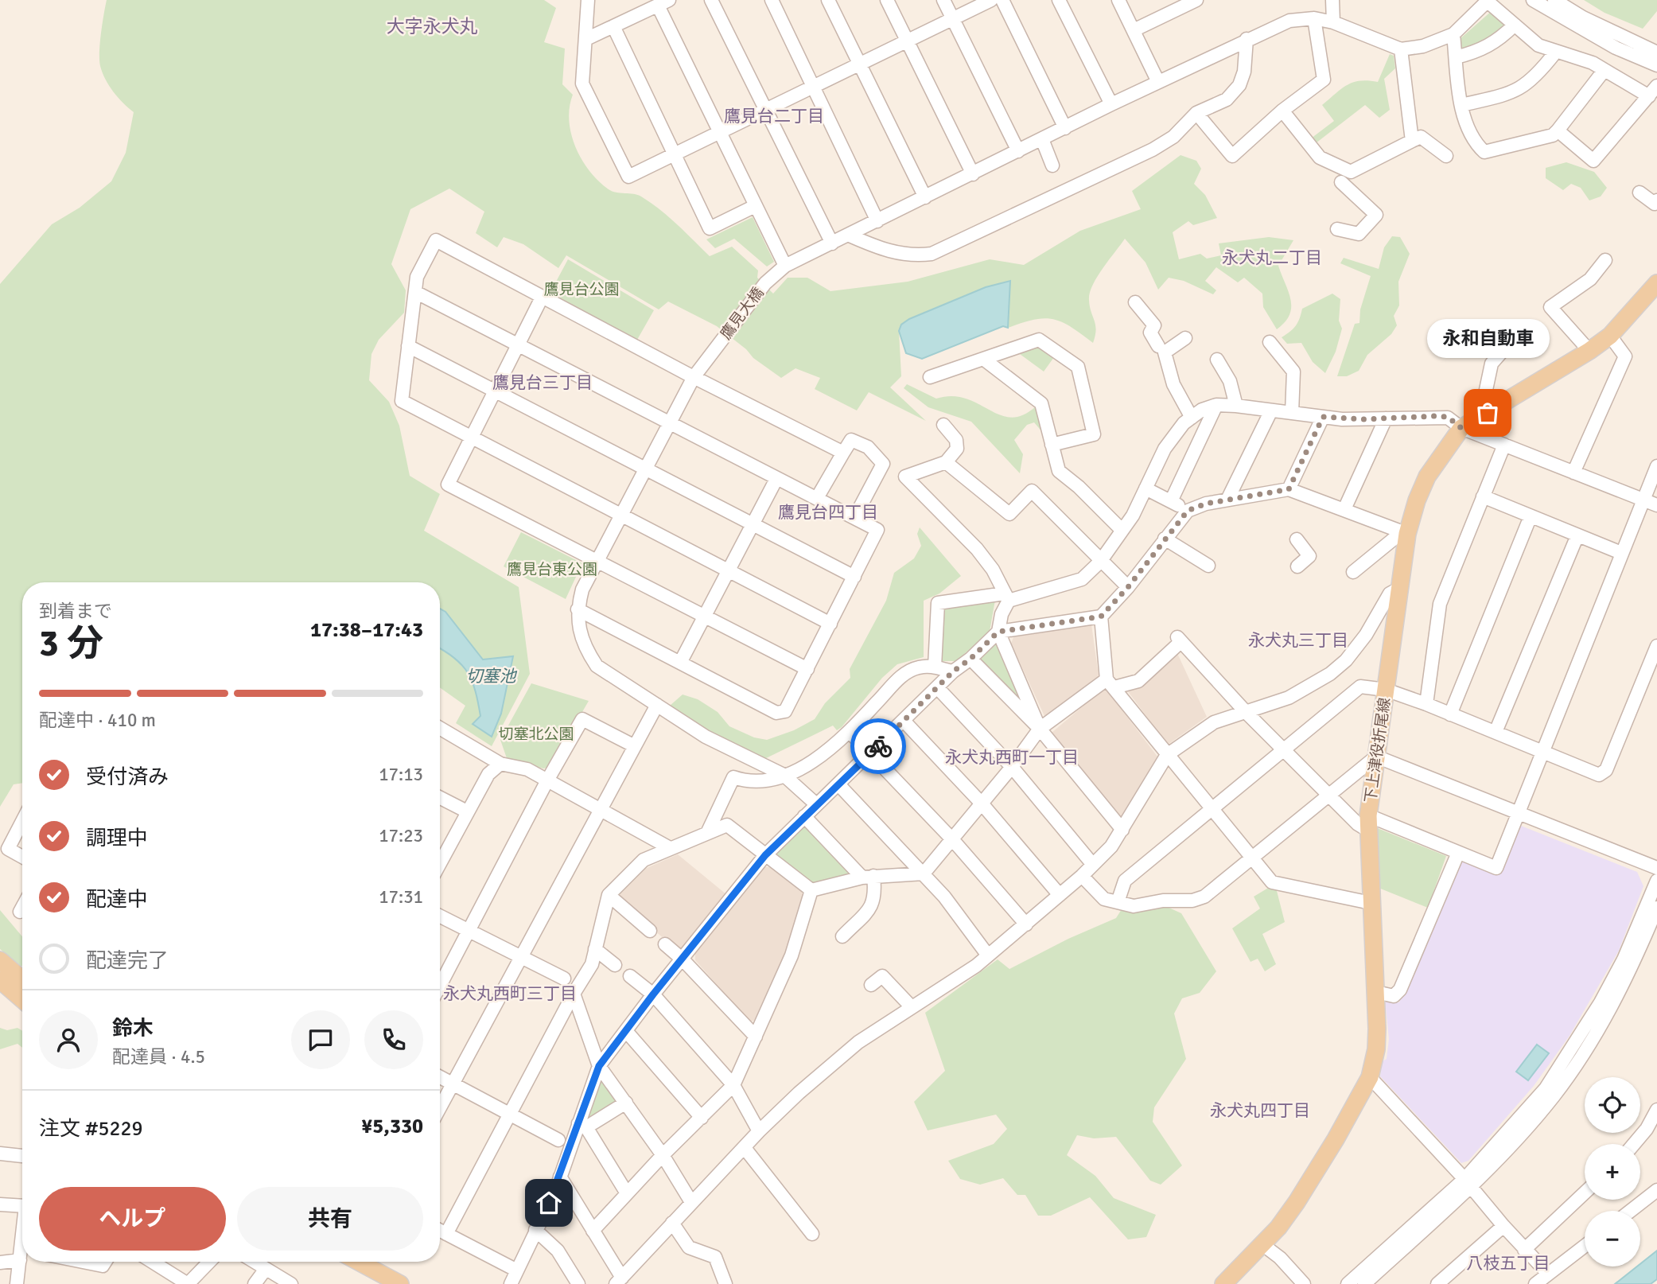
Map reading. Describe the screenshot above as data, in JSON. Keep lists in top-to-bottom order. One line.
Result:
{"streets":{"main road":["下上津役折尾線"],"street":["鷹見大橋"]},"districts":["大字永犬丸","鷹見台二丁目","永犬丸二丁目","鷹見台三丁目","鷹見台四丁目","永犬丸三丁目","永犬丸西町一丁目","永犬丸西町三丁目","永犬丸四丁目","八枝五丁目"],"water":["切塞池"],"parks":["鷹見台公園","鷹見台東公園","切塞北公園"],"places":["永和自動車"],"page":{"bubble":"永和自動車","heading":["3 分","到着まで","17:38–17:43"],"panel":["鈴木","配達員 · 4.5","注文 #5229","¥5,330"],"bar":"配達中 · 410 m","list":[["受付済み","17:13"],["調理中","17:23"],["配達中","17:31"],"配達完了"],"map_buttons":["+","−"],"buttons":["ヘルプ","共有"]}}
